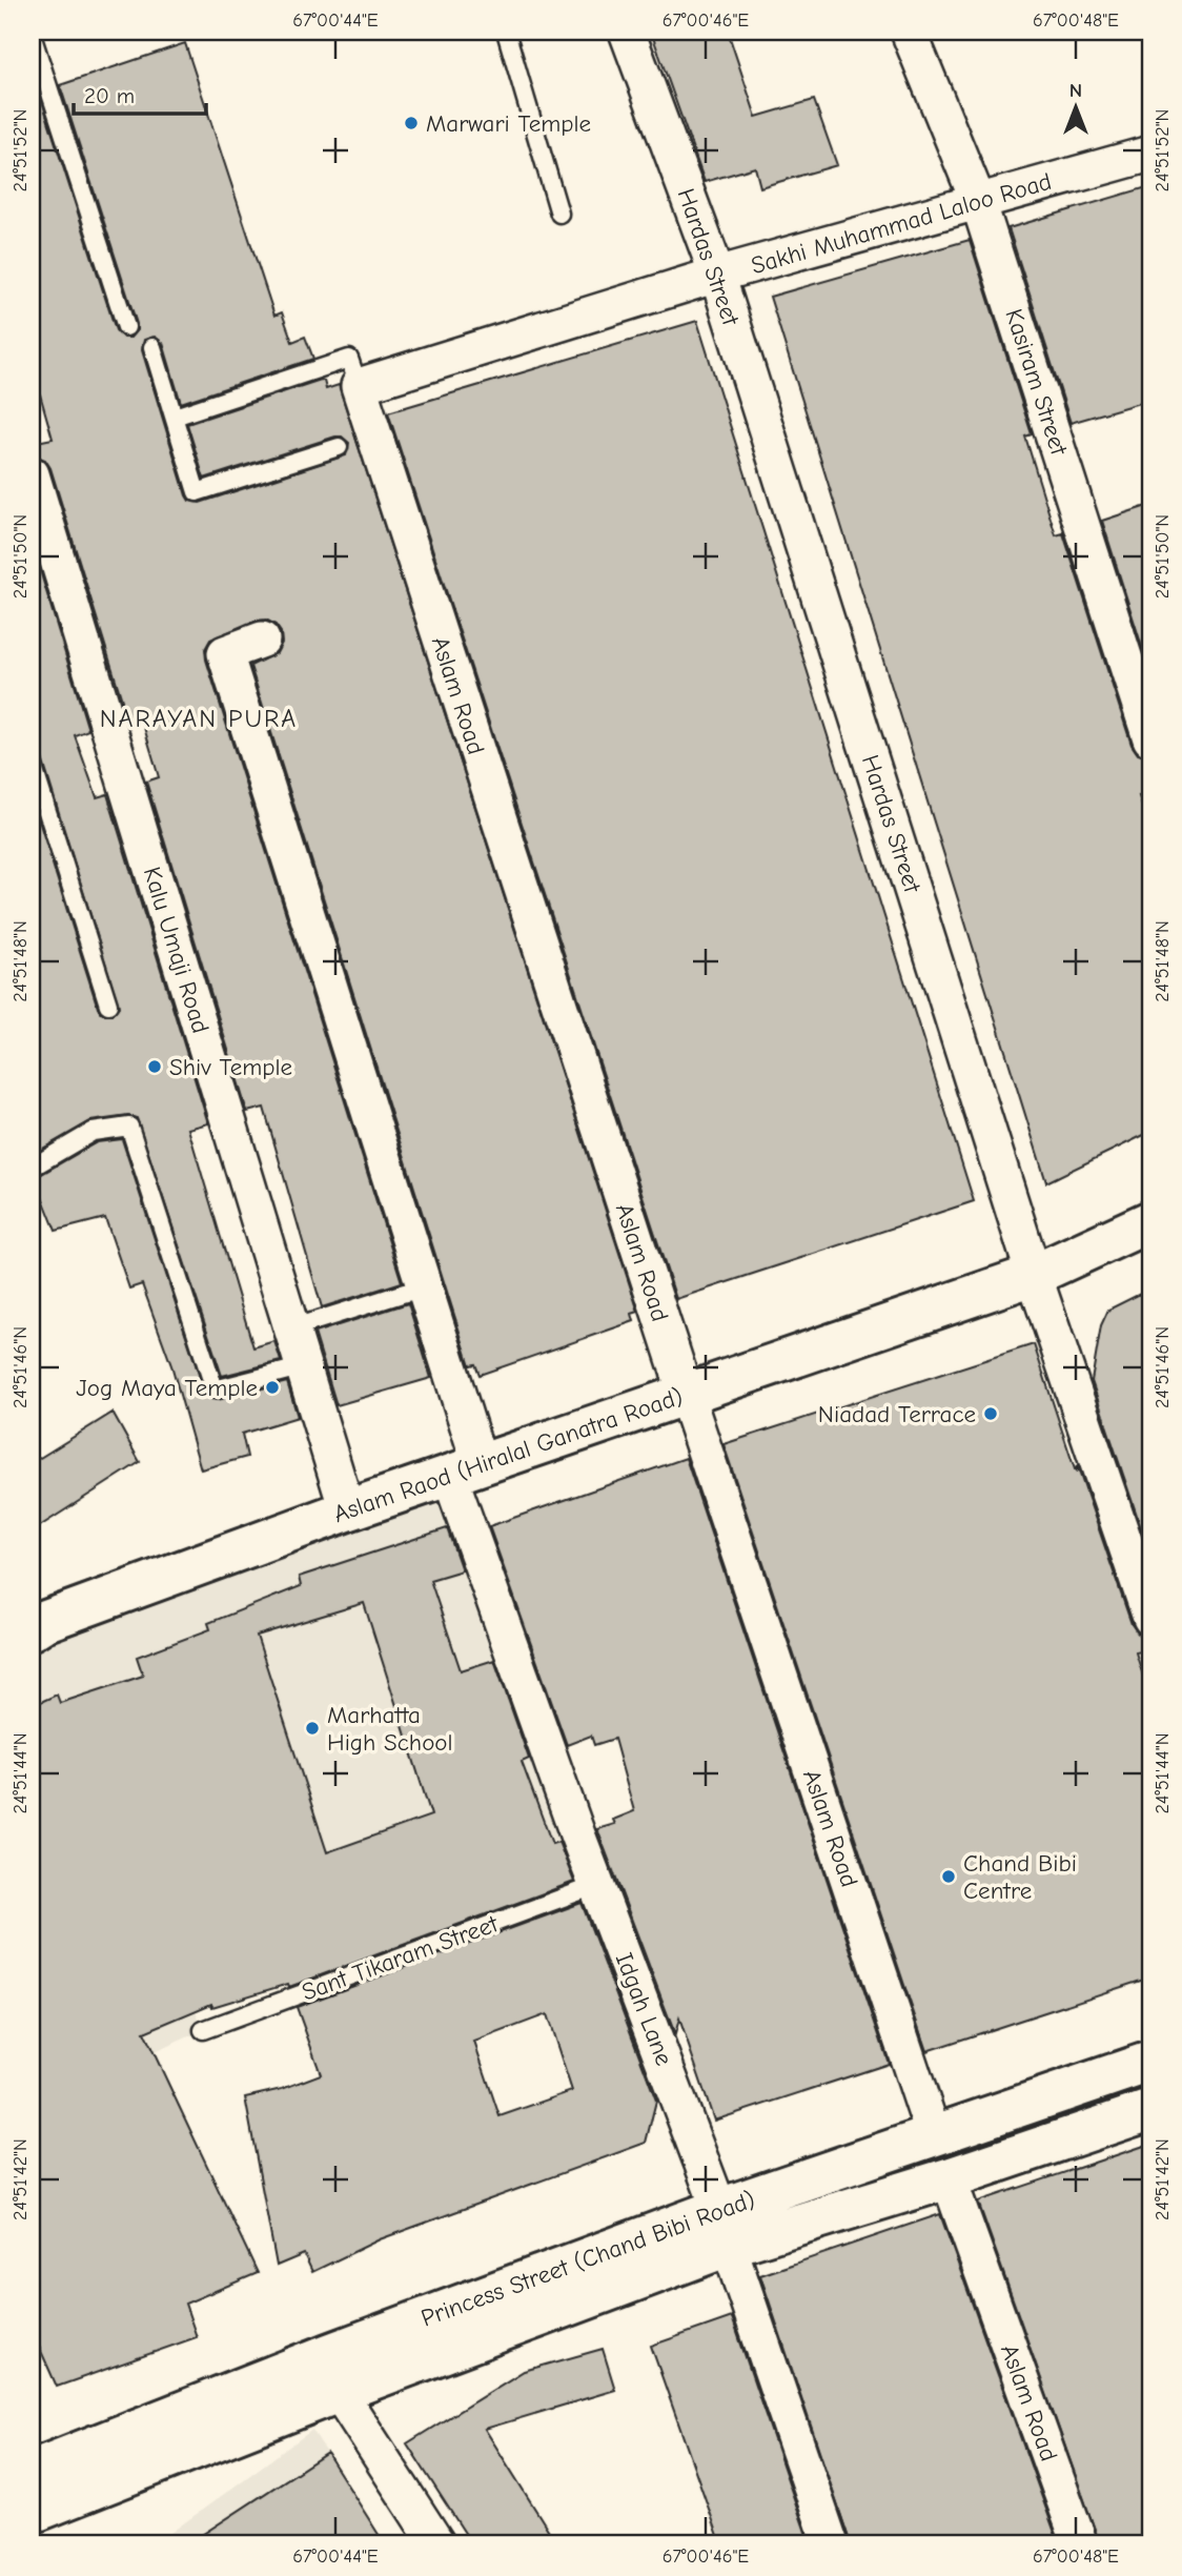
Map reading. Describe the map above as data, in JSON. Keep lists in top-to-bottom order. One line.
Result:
{"streets":{"street":["Sakhi Muhammad Laloo Road","Hardas Street","Kasiram Street","Aslam Road","Kalu Umaji Road","Aslam Raod (Hiralal Ganatra Road)","Idgah Lane","Princess Street (Chand Bibi Road)"],"lane":["Sant Tikaram Street"]},"crossings":[["Sakhi Muhammad Laloo Road","Hardas Street"],["Sakhi Muhammad Laloo Road","Kasiram Street"],["Sakhi Muhammad Laloo Road","Aslam Road"],["Hardas Street","Aslam Raod (Hiralal Ganatra Road)"],["Aslam Road","Aslam Raod (Hiralal Ganatra Road)"],["Aslam Road","Princess Street (Chand Bibi Road)"],["Kalu Umaji Road","Aslam Raod (Hiralal Ganatra Road)"],["Aslam Raod (Hiralal Ganatra Road)","Idgah Lane"],["Sant Tikaram Street","Idgah Lane"],["Idgah Lane","Princess Street (Chand Bibi Road)"]],"districts":["NARAYAN PURA"],"places":["Marwari Temple","Shiv Temple","Jog Maya Temple","Niadad Terrace","Marhatta High School","Chand Bibi Centre"],"scale_bar":"20 m","north":"top","coordinates":["67°00'44\"E","67°00'46\"E","67°00'48\"E","24°51'52\"N","24°51'50\"N","24°51'48\"N","24°51'46\"N","24°51'44\"N","24°51'42\"N"]}
